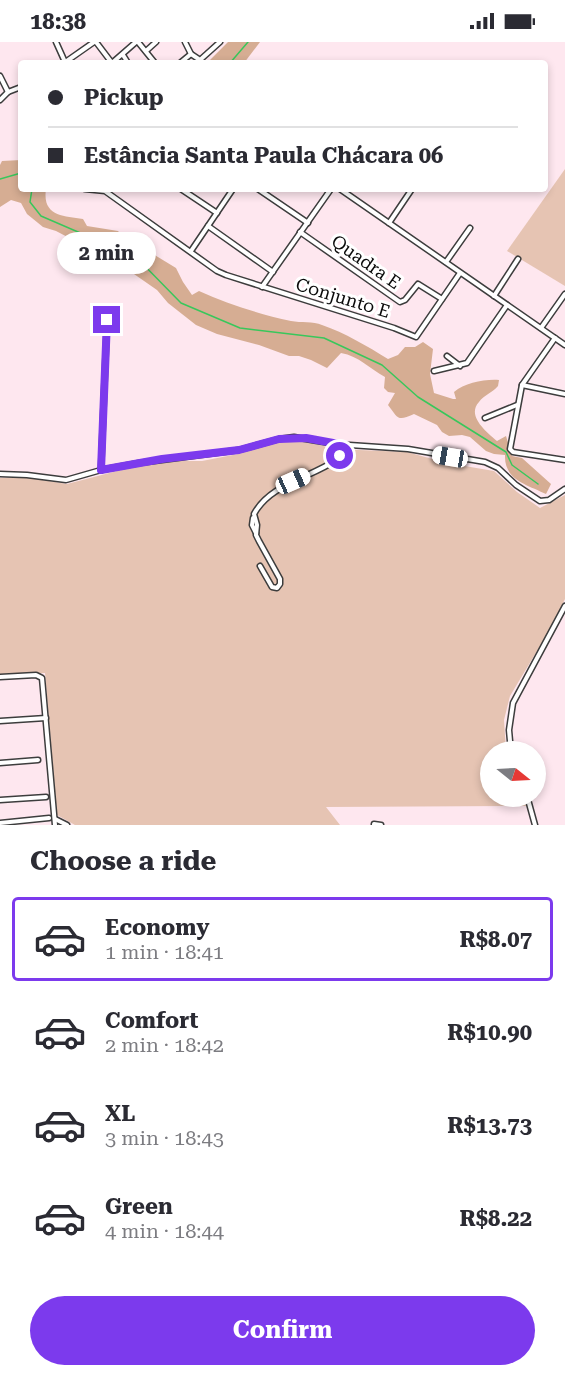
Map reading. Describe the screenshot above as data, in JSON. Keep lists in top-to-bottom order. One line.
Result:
{"streets":{"street":["Quadra E","Conjunto E"]},"crossings":[["Quadra E","Conjunto E"]],"north":"right","page":{"status":"18:38","banner":["Pickup","Estância Santa Paula Chácara 06"],"bubble":"2 min","heading":"Choose a ride","list":[{"name":"Economy","note":"1 min · 18:41","value":"R$8.07"},{"name":"Comfort","note":"2 min · 18:42","value":"R$10.90"},{"name":"XL","note":"3 min · 18:43","value":"R$13.73"},{"name":"Green","note":"4 min · 18:44","value":"R$8.22"}],"buttons":"Confirm"}}
